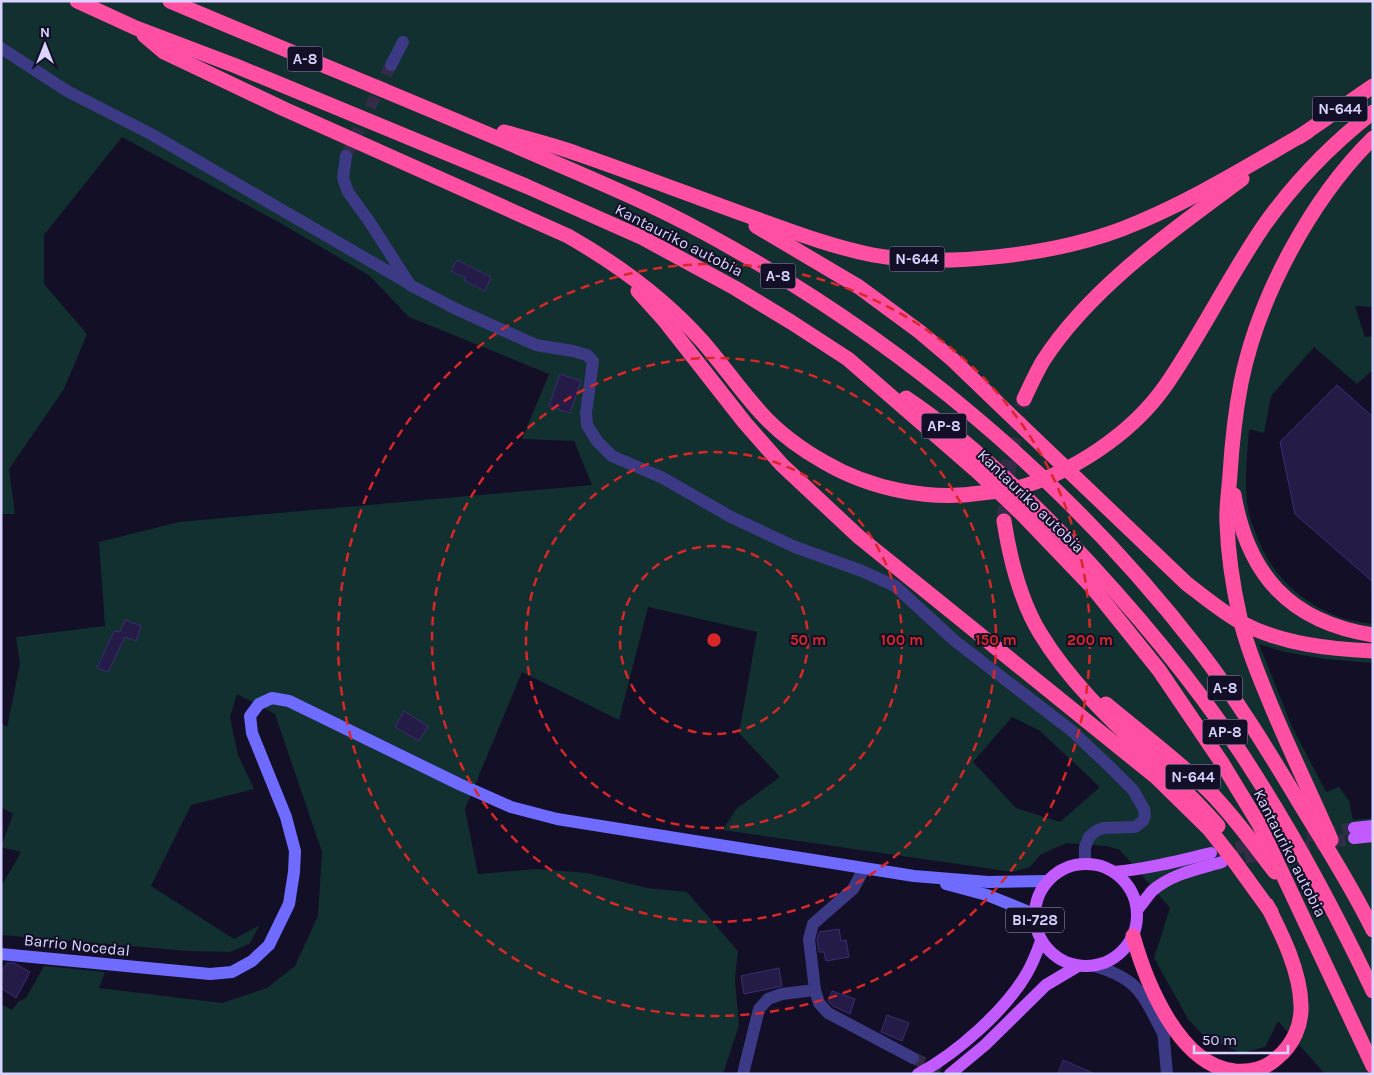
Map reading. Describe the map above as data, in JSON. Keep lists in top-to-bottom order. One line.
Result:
{"streets":{"highway":["A-8","N-644","Kantauriko autobia","AP-8"],"main road":["BI-728"],"street":["Barrio Nocedal"]},"crossings":[["N-644","Kantauriko autobia"],["Kantauriko autobia","AP-8"]],"scale_bar":"50 m","north":"top","rings":["50 m","100 m","150 m","200 m"]}
